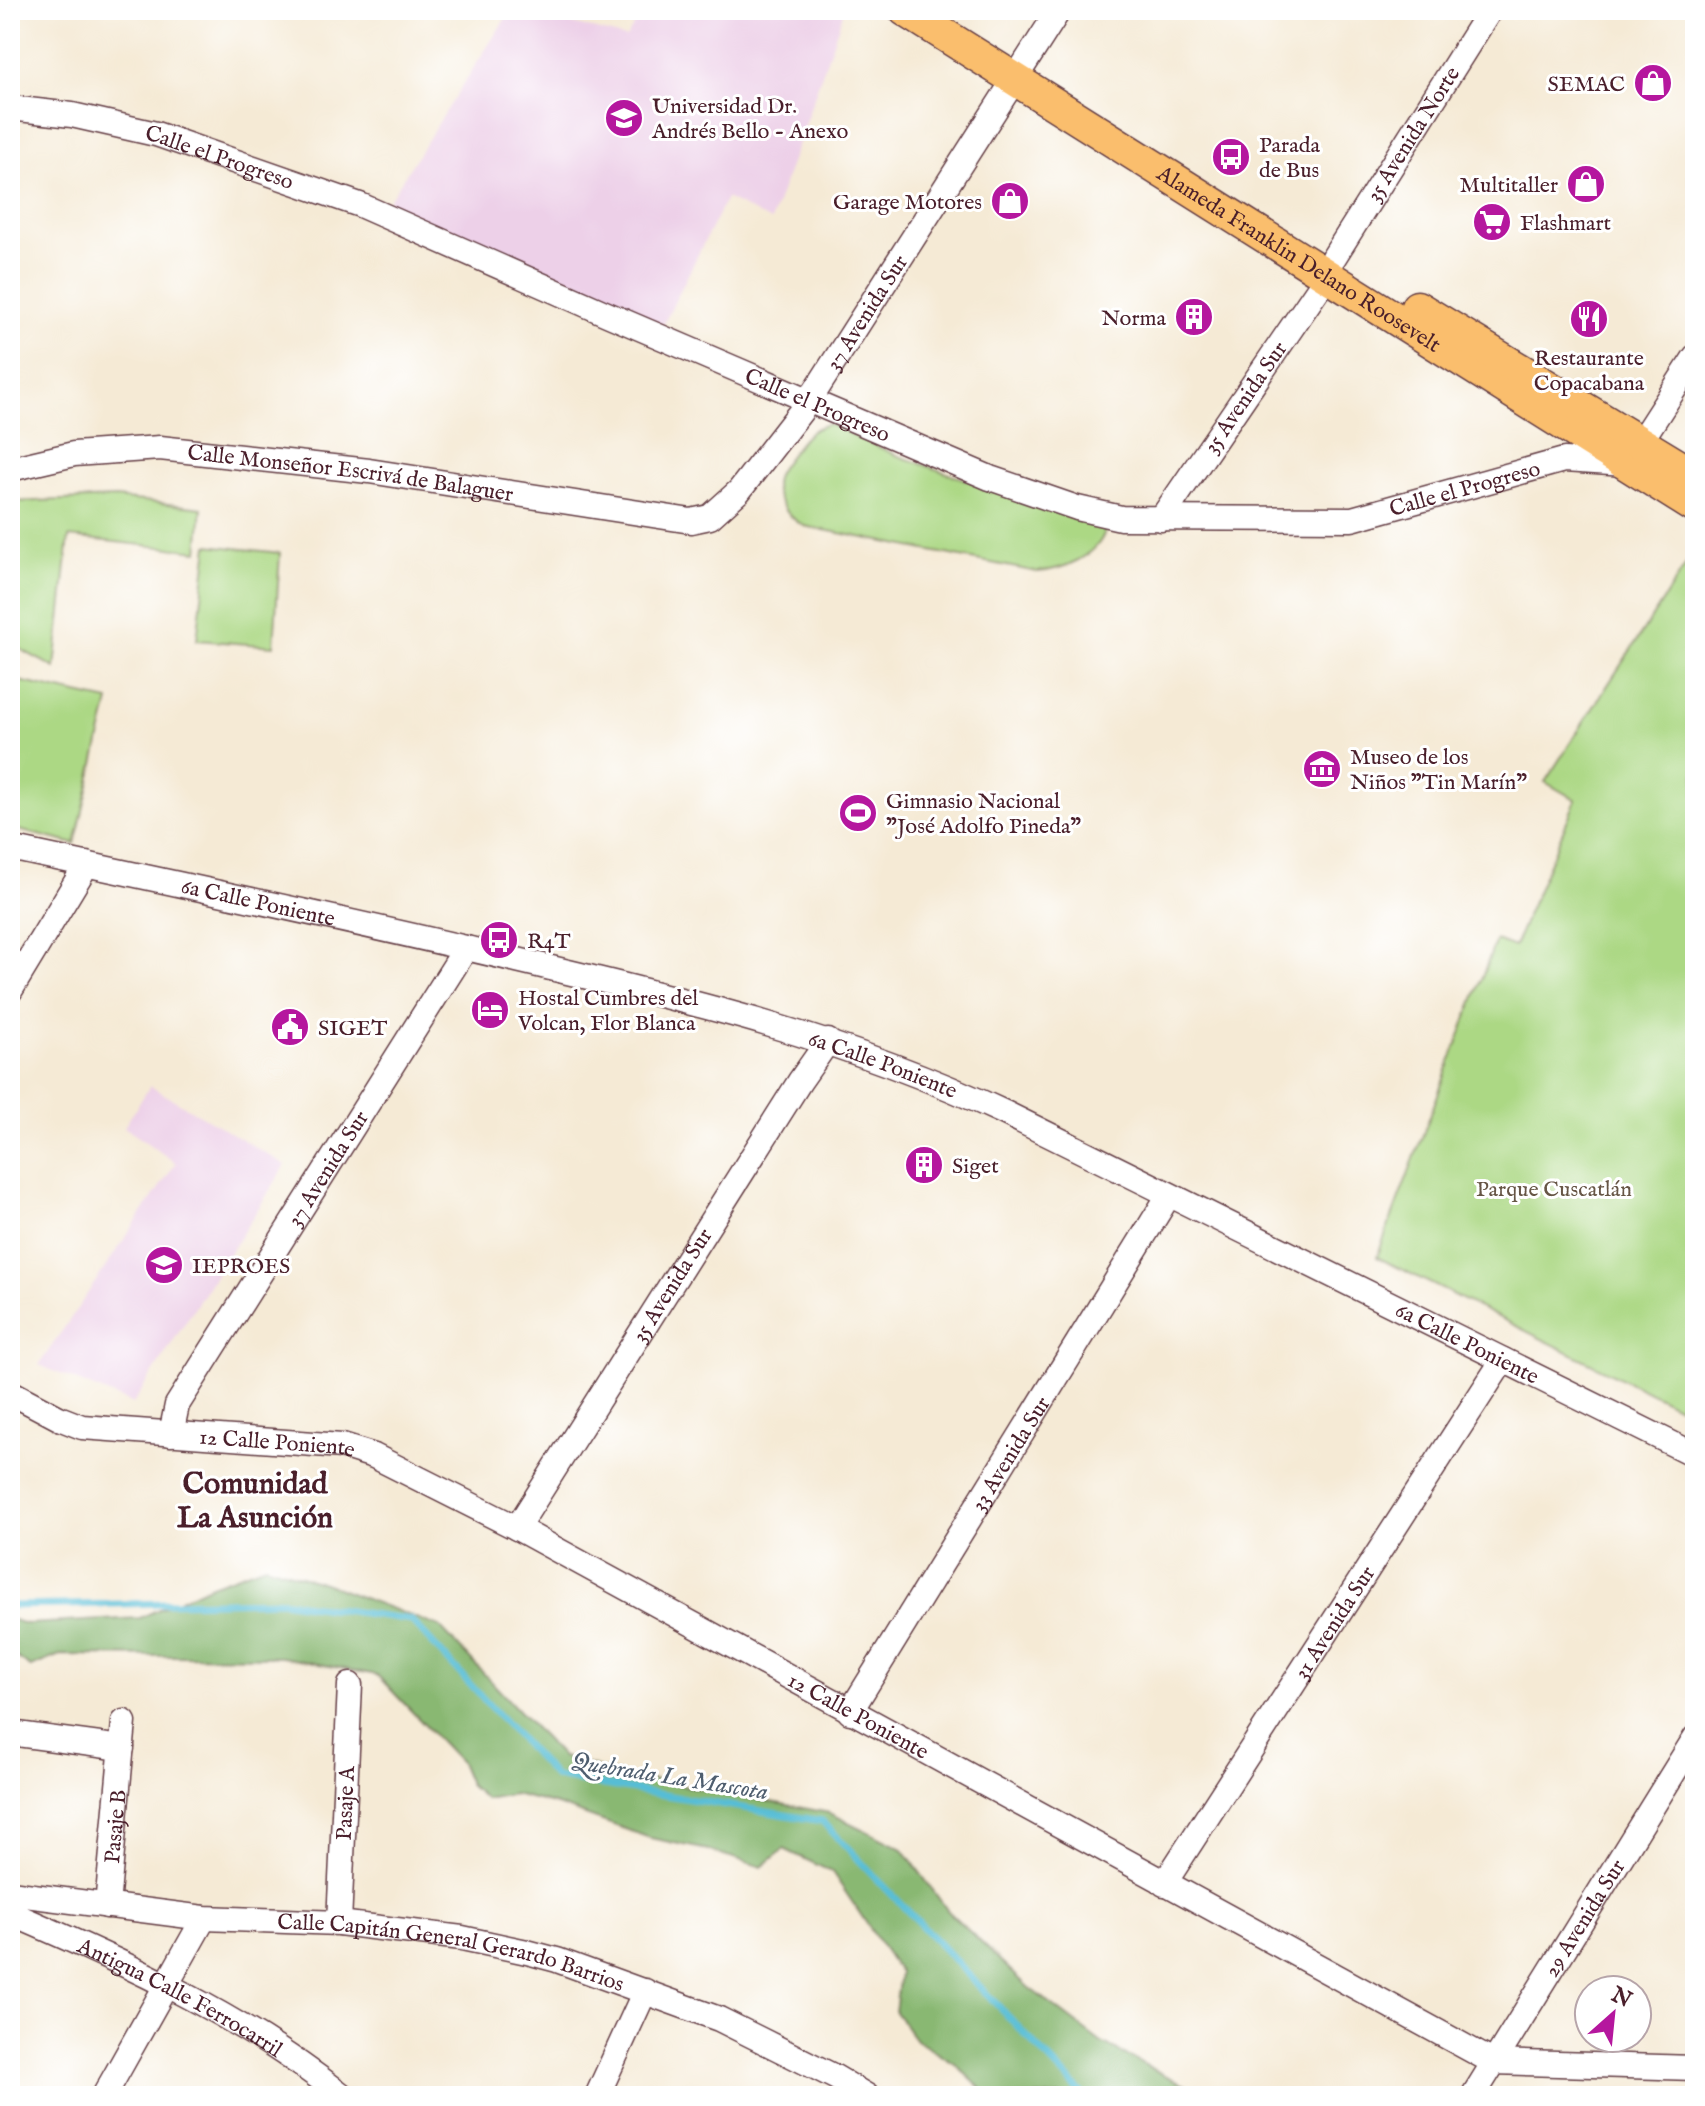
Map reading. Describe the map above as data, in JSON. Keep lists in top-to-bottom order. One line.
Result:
{"streets":{"main road":["Alameda Franklin Delano Roosevelt"],"street":["35 Avenida Norte","Calle el Progreso","37 Avenida Sur","35 Avenida Sur","Calle Monseñor Escrivá de Balaguer","6a Calle Poniente","12 Calle Poniente","33 Avenida Sur","31 Avenida Sur","Pasaje A","Pasaje B","29 Avenida Sur","Calle Capitán General Gerardo Barrios","Antigua Calle Ferrocarril"]},"crossings":[["35 Avenida Norte","Alameda Franklin Delano Roosevelt"],["35 Avenida Norte","35 Avenida Sur"],["Calle el Progreso","Alameda Franklin Delano Roosevelt"],["Calle el Progreso","37 Avenida Sur"],["Calle el Progreso","35 Avenida Sur"],["Alameda Franklin Delano Roosevelt","37 Avenida Sur"],["Alameda Franklin Delano Roosevelt","35 Avenida Sur"],["37 Avenida Sur","Calle Monseñor Escrivá de Balaguer"],["37 Avenida Sur","6a Calle Poniente"],["37 Avenida Sur","12 Calle Poniente"],["35 Avenida Sur","6a Calle Poniente"],["35 Avenida Sur","12 Calle Poniente"],["6a Calle Poniente","33 Avenida Sur"],["6a Calle Poniente","31 Avenida Sur"],["12 Calle Poniente","33 Avenida Sur"],["12 Calle Poniente","31 Avenida Sur"],["12 Calle Poniente","29 Avenida Sur"],["Pasaje A","Calle Capitán General Gerardo Barrios"],["Pasaje B","Calle Capitán General Gerardo Barrios"]],"districts":["Comunidad La Asunción"],"water":["Quebrada La Mascota"],"parks":["Parque Cuscatlán"],"places":{"shop":["SEMAC","Multitaller","Garage Motores"],"school or university":["Universidad Dr. Andrés Bello - Anexo","IEPROES"],"bus stop":["Parada de Bus","R4T"],"supermarket":["Flashmart"],"building":["Norma","Siget"],"restaurant":["Restaurante Copacabana"],"museum":["Museo de los Niños \"Tin Marín\""],"sports":["Gimnasio Nacional \"José Adolfo Pineda\""],"hotel":["Hostal Cumbres del Volcan, Flor Blanca"],"public building":["SIGET"]},"north":"top right"}
